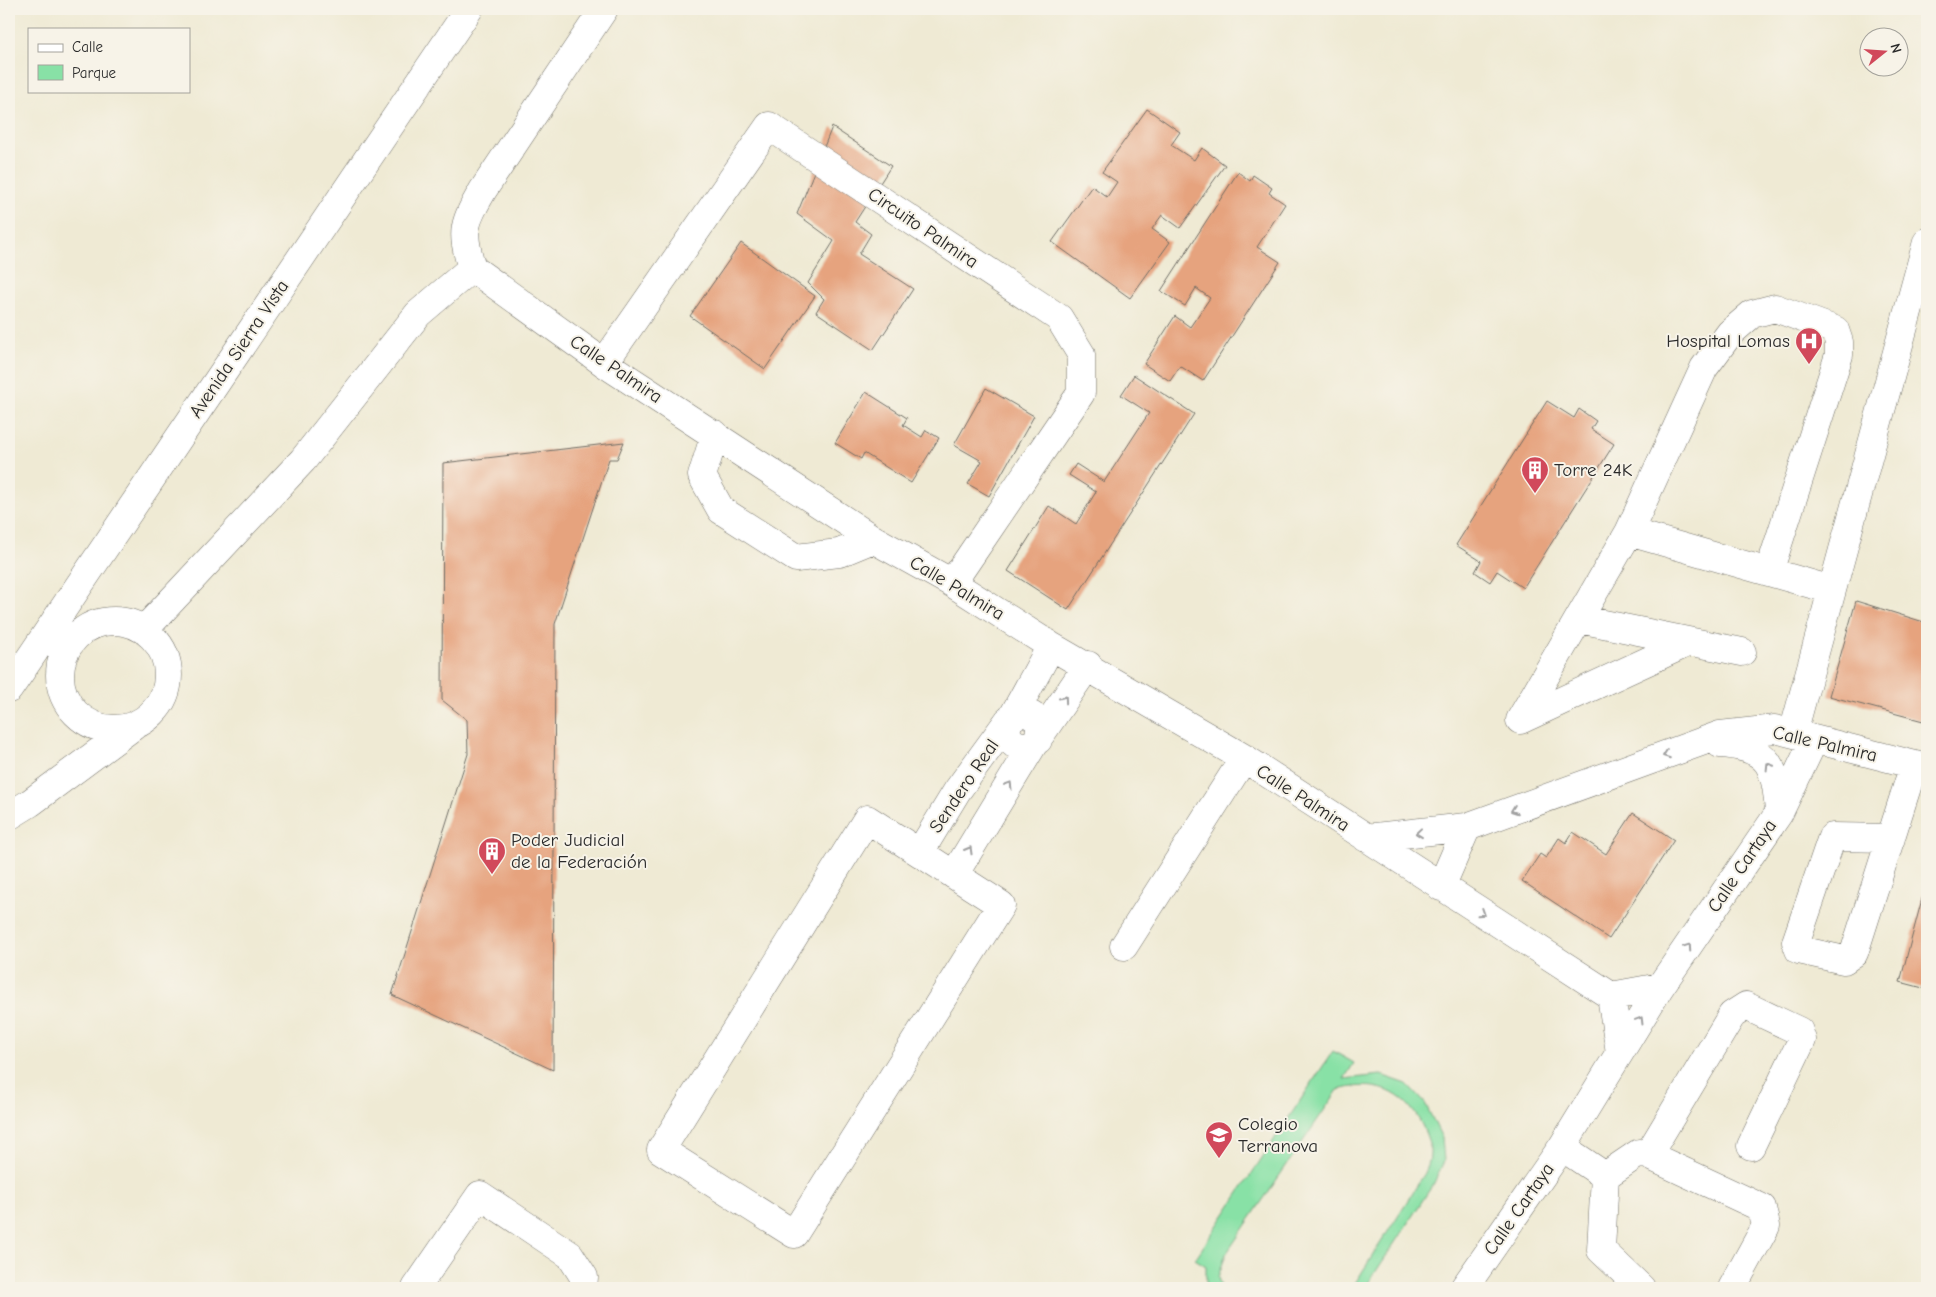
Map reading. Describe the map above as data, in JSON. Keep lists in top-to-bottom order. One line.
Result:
{"streets":{"street":["Circuito Palmira","Avenida Sierra Vista","Calle Palmira","Sendero Real","Calle Cartaya"]},"crossings":[["Circuito Palmira","Calle Palmira"],["Calle Palmira","Sendero Real"],["Calle Palmira","Calle Cartaya"]],"places":{"hospital":["Hospital Lomas"],"building":["Torre 24K","Poder Judicial de la Federación"],"school or university":["Colegio Terranova"]},"legend":["Calle","Parque"],"north":"right"}
